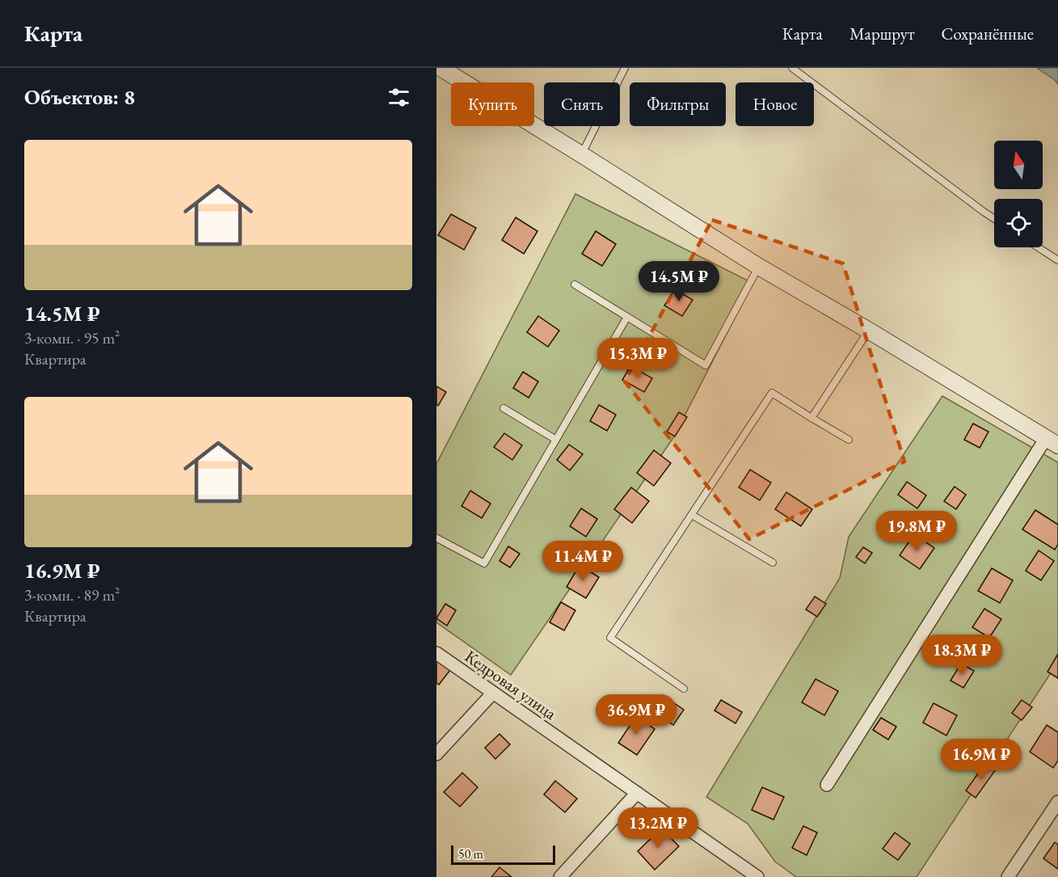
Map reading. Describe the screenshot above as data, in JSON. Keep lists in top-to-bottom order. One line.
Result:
{"streets":{"street":["Кедровая улица"]},"scale_bar":"50 m","north":"top","page":{"header":"Карта","nav":["Карта","Маршрут","Сохранённые"],"heading":"Объектов: 8","chip":["Купить","Снять","Фильтры","Новое"],"list":[{"name":"14.5M ₽","note":"3-комн. · 95 m² · Квартира"},{"name":"16.9M ₽","note":"3-комн. · 89 m² · Квартира"}],"price":["14.5M ₽","15.3M ₽","19.8M ₽","11.4M ₽","18.3M ₽","36.9M ₽","16.9M ₽","13.2M ₽"],"scale":"50 m"}}
